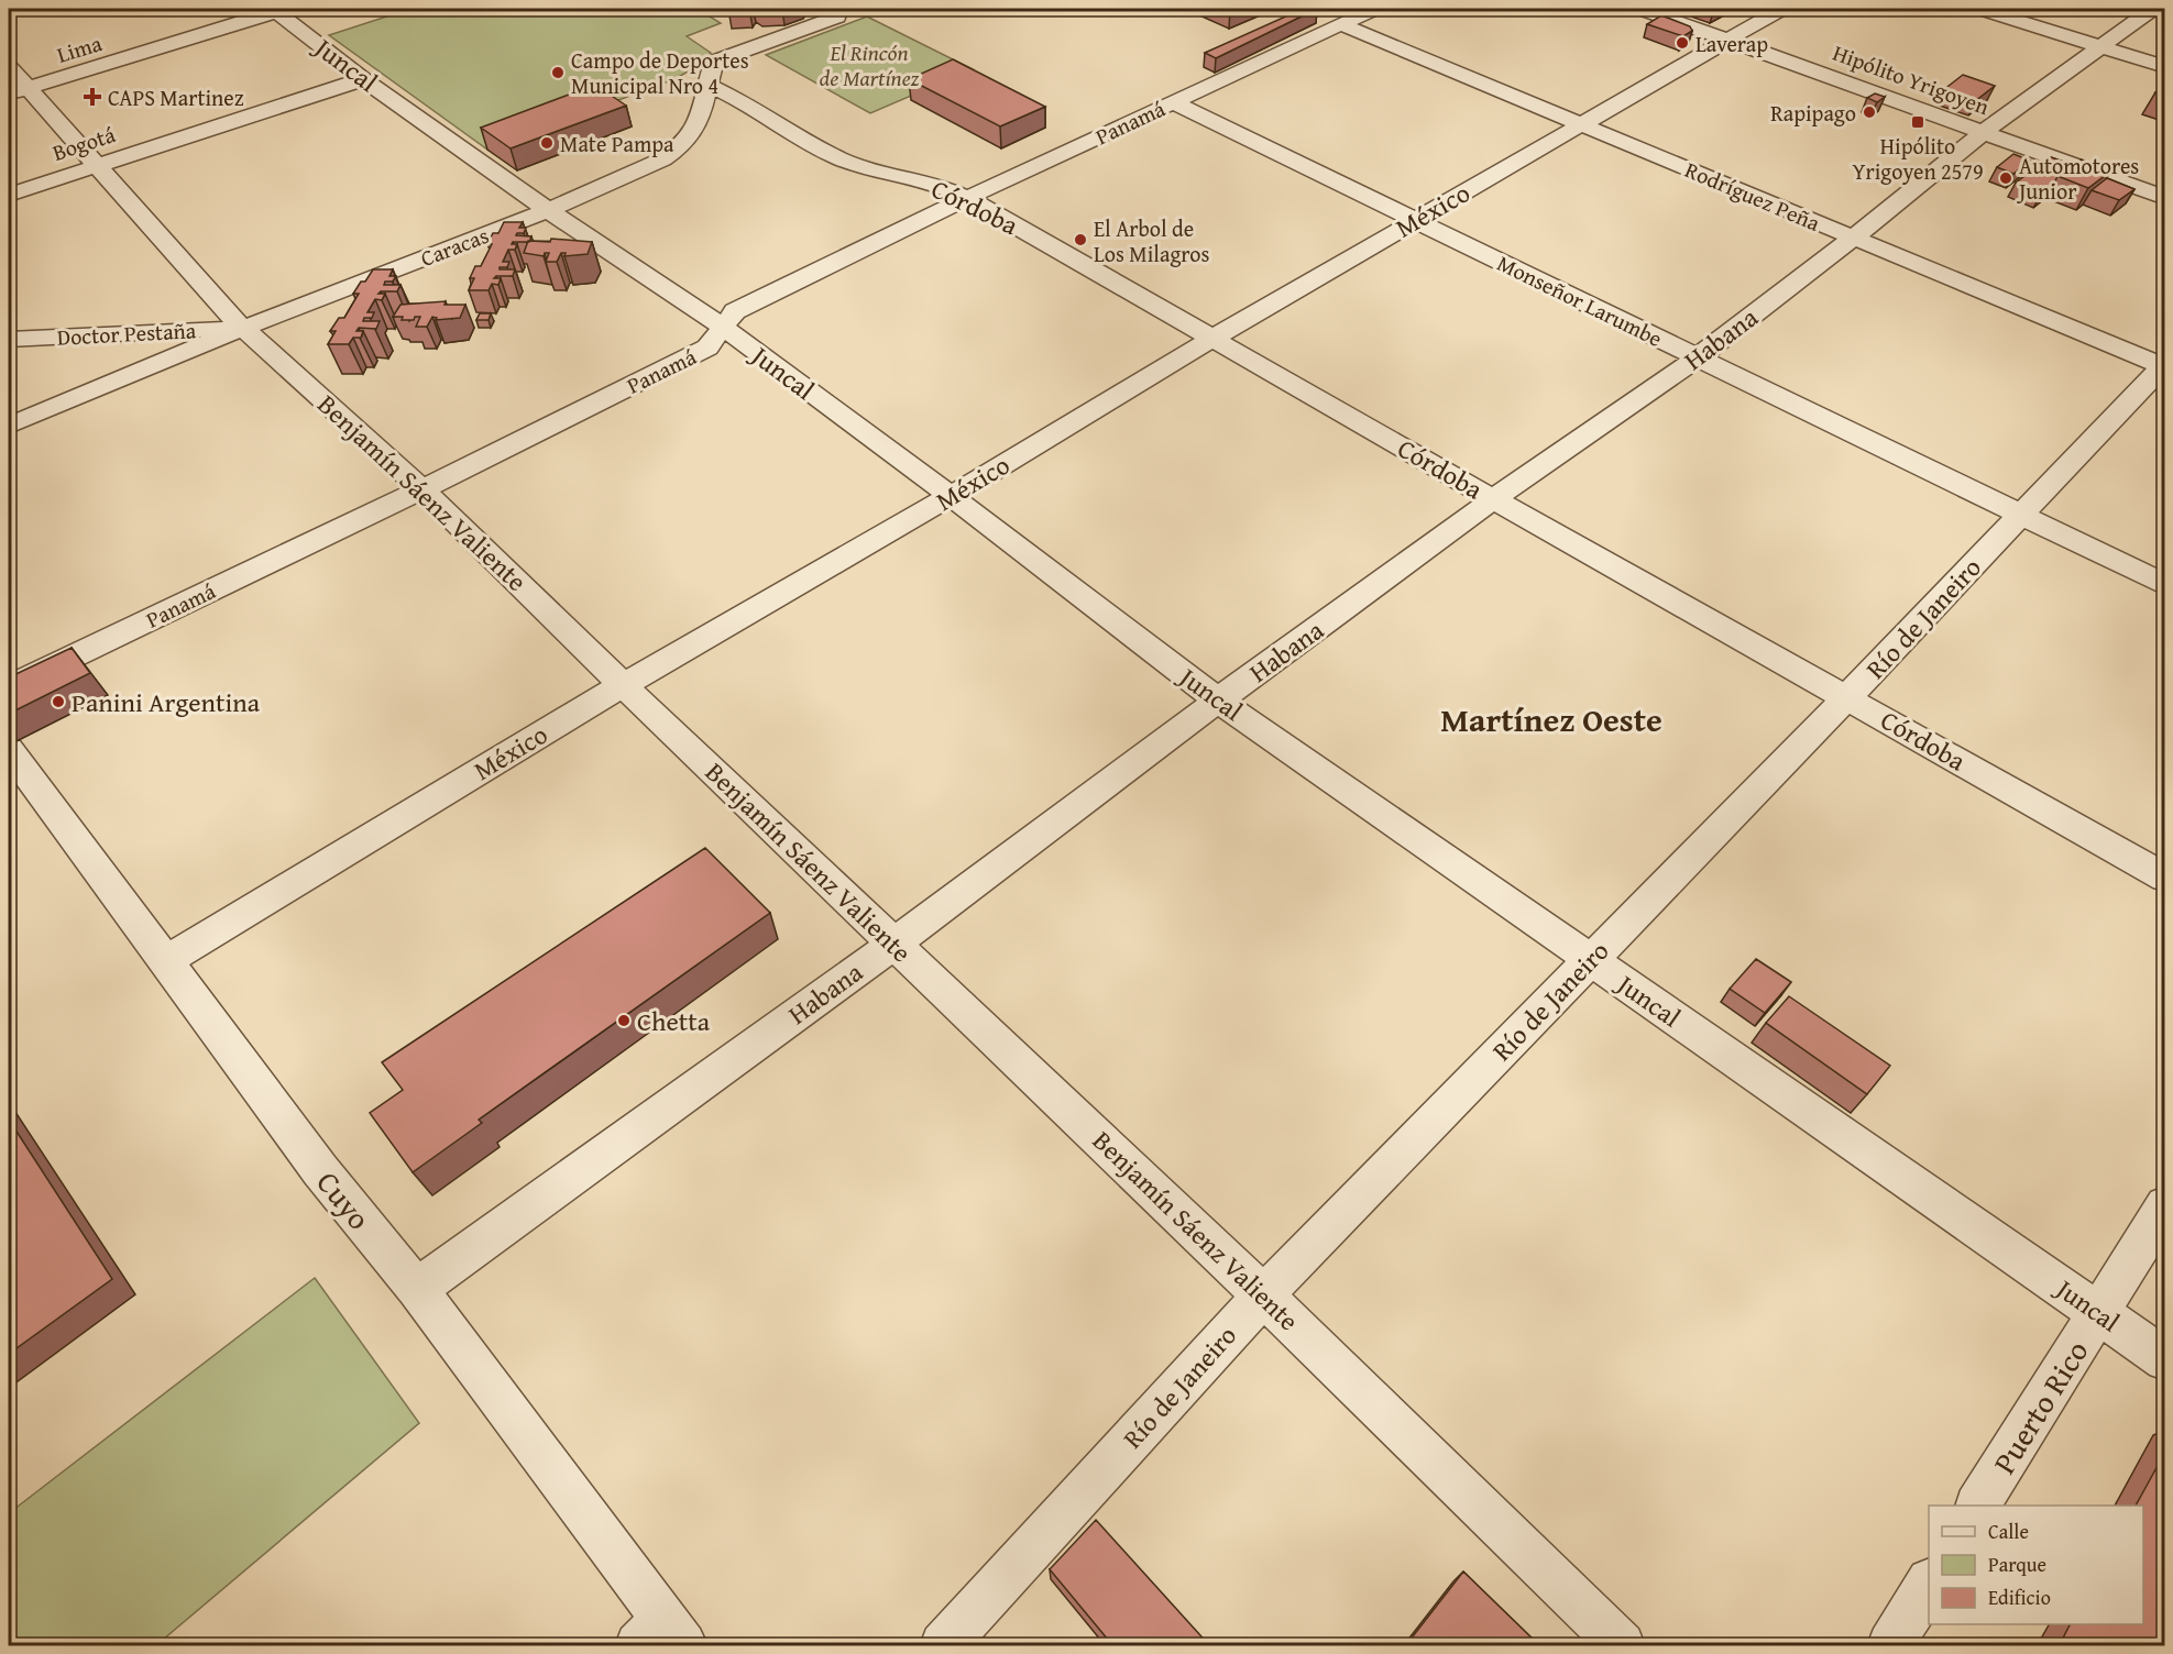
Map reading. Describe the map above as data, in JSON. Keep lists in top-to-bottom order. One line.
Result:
{"streets":{"street":["Lima","Juncal","Hipólito Yrigoyen","Panamá","Bogotá","Rodríguez Peña","Córdoba","México","Caracas","Monseñor Larumbe","Doctor Pestaña","Habana","Benjamín Sáenz Valiente","Río de Janeiro","Cuyo","Puerto Rico"]},"crossings":[["Lima","Juncal"],["Lima","Benjamín Sáenz Valiente"],["Juncal","Panamá"],["Juncal","Bogotá"],["Juncal","México"],["Juncal","Caracas"],["Juncal","Habana"],["Juncal","Río de Janeiro"],["Juncal","Puerto Rico"],["Hipólito Yrigoyen","México"],["Hipólito Yrigoyen","Habana"],["Panamá","Rodríguez Peña"],["Panamá","Córdoba"],["Panamá","Monseñor Larumbe"],["Panamá","Benjamín Sáenz Valiente"],["Bogotá","Benjamín Sáenz Valiente"],["Rodríguez Peña","México"],["Rodríguez Peña","Habana"],["Rodríguez Peña","Río de Janeiro"],["Córdoba","México"],["Córdoba","Caracas"],["Córdoba","Habana"],["Córdoba","Río de Janeiro"],["México","Monseñor Larumbe"],["México","Benjamín Sáenz Valiente"],["México","Cuyo"],["Caracas","Doctor Pestaña"],["Caracas","Benjamín Sáenz Valiente"],["Monseñor Larumbe","Habana"],["Monseñor Larumbe","Río de Janeiro"],["Doctor Pestaña","Benjamín Sáenz Valiente"],["Habana","Benjamín Sáenz Valiente"],["Habana","Cuyo"],["Benjamín Sáenz Valiente","Río de Janeiro"]],"districts":["Martínez Oeste"],"parks":["El Rincón de Martínez"],"places":{"other":["Laverap","Campo de Deportes Municipal Nro 4","Rapipago","Mate Pampa","Automotores Junior","El Arbol de Los Milagros","Panini Argentina","Chetta"],"health":["CAPS Martinez"],"transit":["Hipólito Yrigoyen 2579"]},"legend":["Calle","Parque","Edificio"]}
